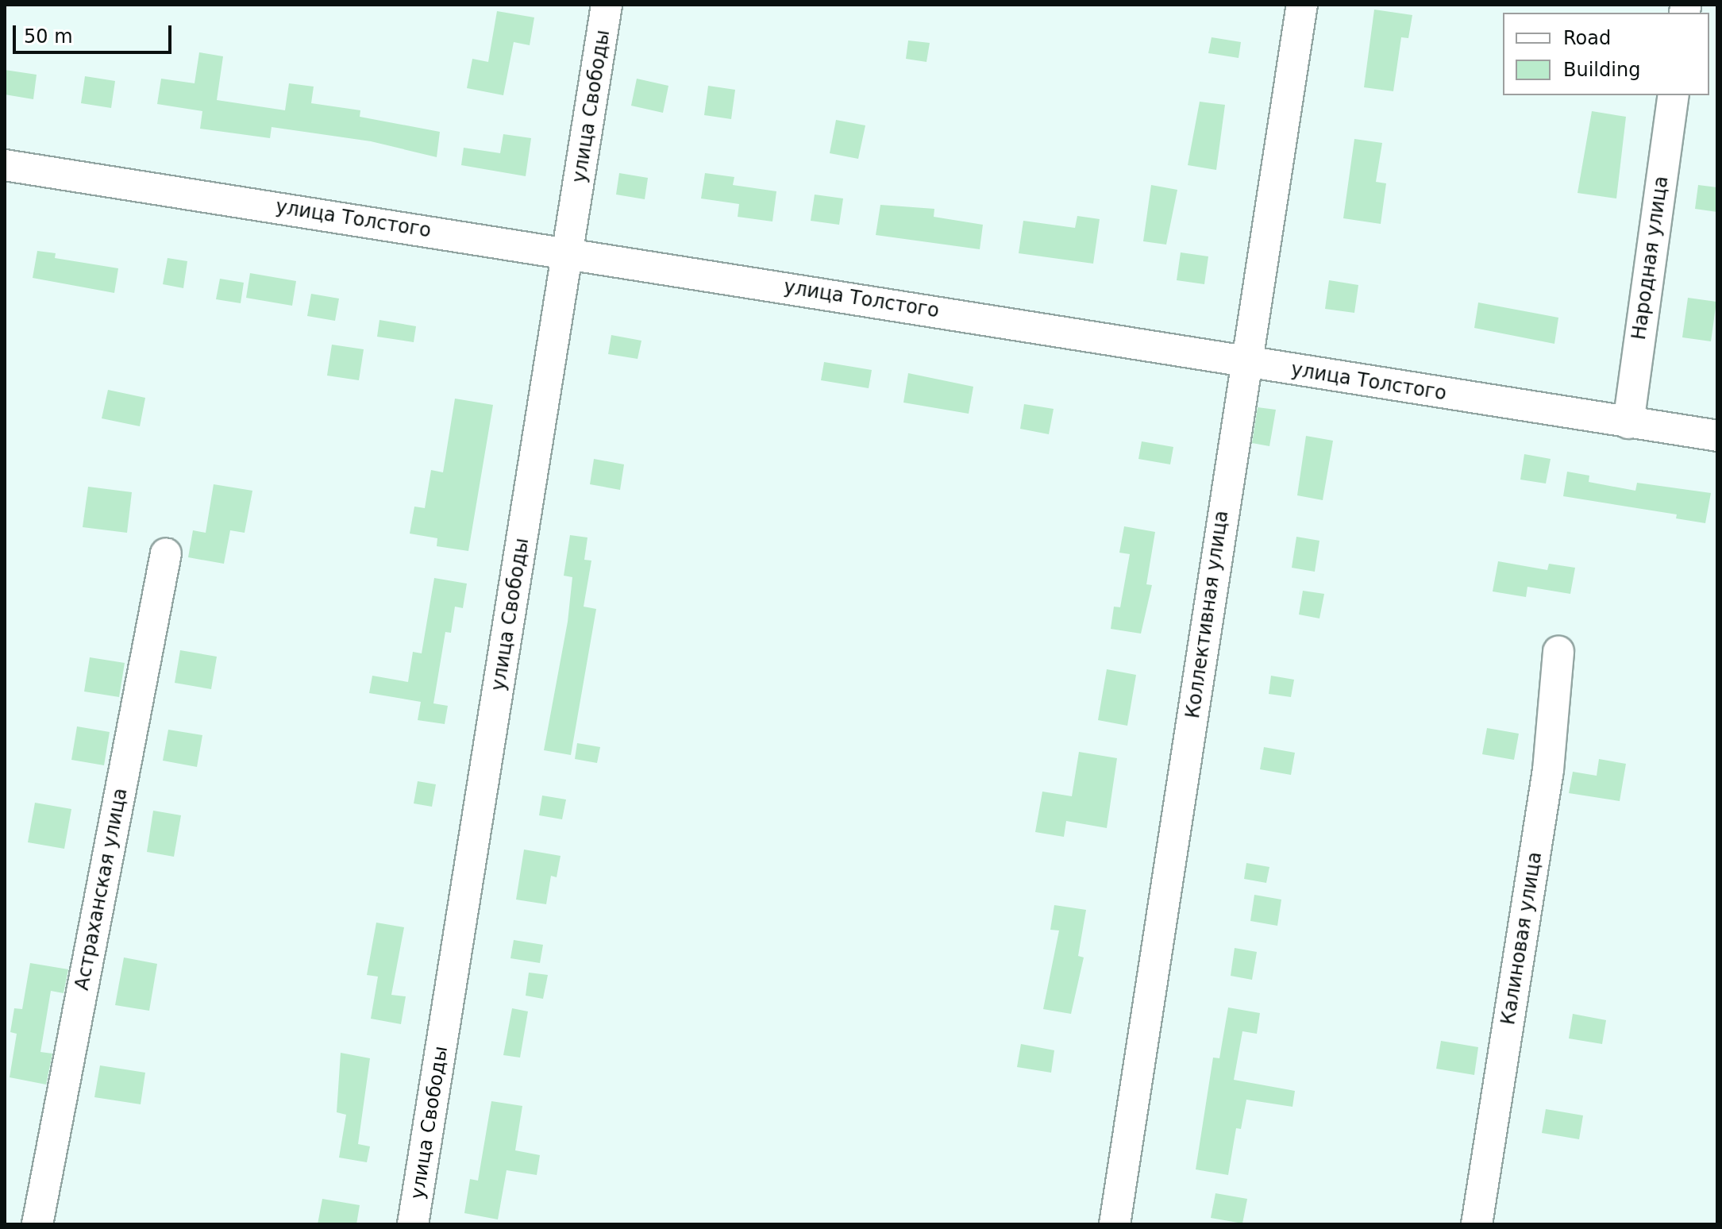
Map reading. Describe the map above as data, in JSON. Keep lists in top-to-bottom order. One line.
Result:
{"streets":{"street":["улица Свободы","улица Толстого","Народная улица","Коллективная улица","Астраханская улица","Калиновая улица"]},"crossings":[["улица Свободы","улица Толстого"],["улица Толстого","Народная улица"],["улица Толстого","Коллективная улица"]],"legend":["Road","Building"],"scale_bar":"50 m"}
